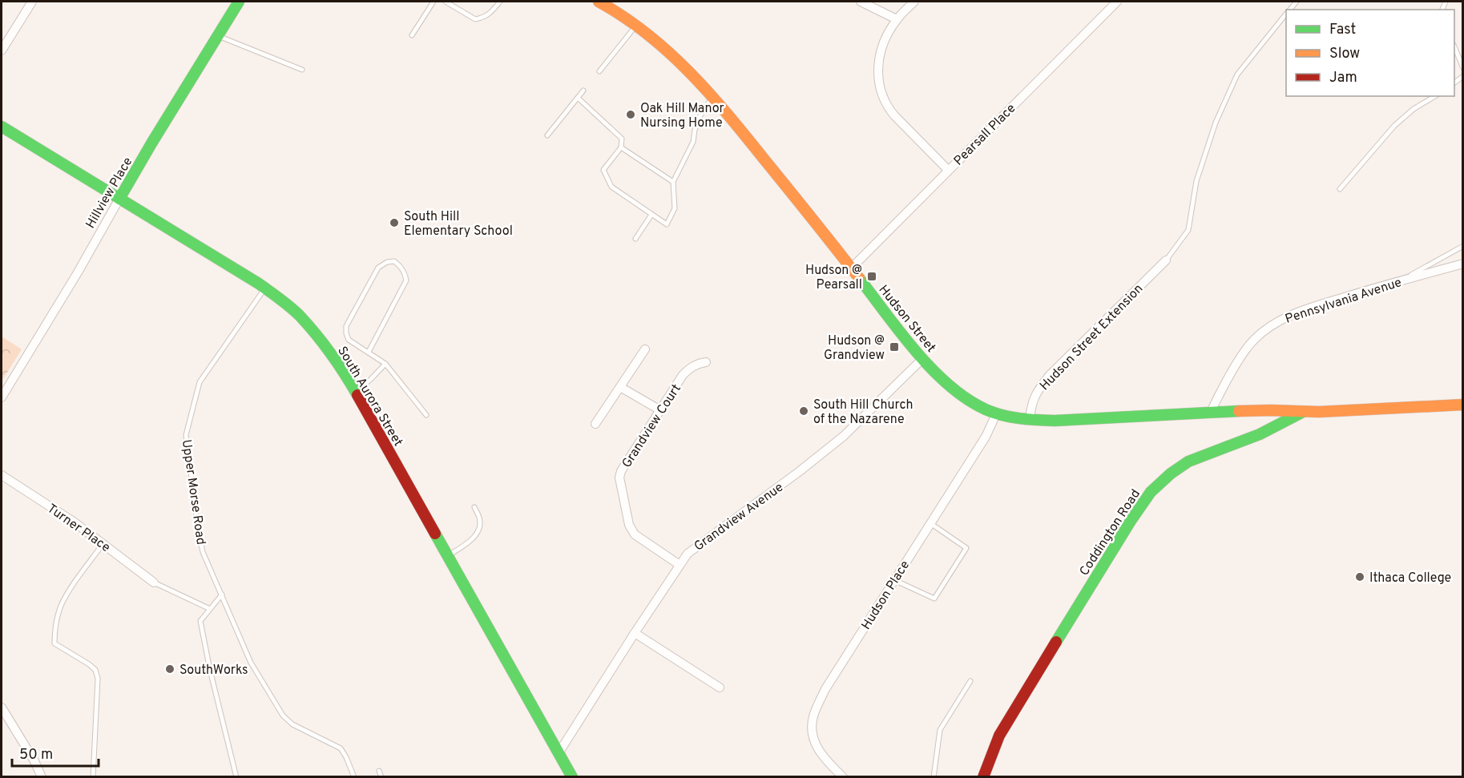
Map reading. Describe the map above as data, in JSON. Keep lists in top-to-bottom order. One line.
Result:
{"streets":{"street":["Pearsall Place","Hillview Place","Pennsylvania Avenue","Hudson Street","Hudson Street Extension","South Aurora Street","Grandview Court","Grandview Avenue","Turner Place","Coddington Road","Hudson Place"],"lane":["Upper Morse Road"]},"crossings":[["Pearsall Place","Hudson Street"],["Hillview Place","South Aurora Street"],["Pennsylvania Avenue","Hudson Street"],["Hudson Street","Hudson Street Extension"],["Hudson Street","Grandview Avenue"],["Hudson Street","Coddington Road"],["Hudson Street","Hudson Place"],["South Aurora Street","Upper Morse Road"],["South Aurora Street","Grandview Avenue"],["Grandview Court","Grandview Avenue"]],"places":{"other":["Oak Hill Manor Nursing Home","South Hill Elementary School","South Hill Church of the Nazarene","Ithaca College","SouthWorks"],"transit":["Hudson @ Pearsall","Hudson @ Grandview"]},"legend":["Fast","Slow","Jam"],"scale_bar":"50 m"}
